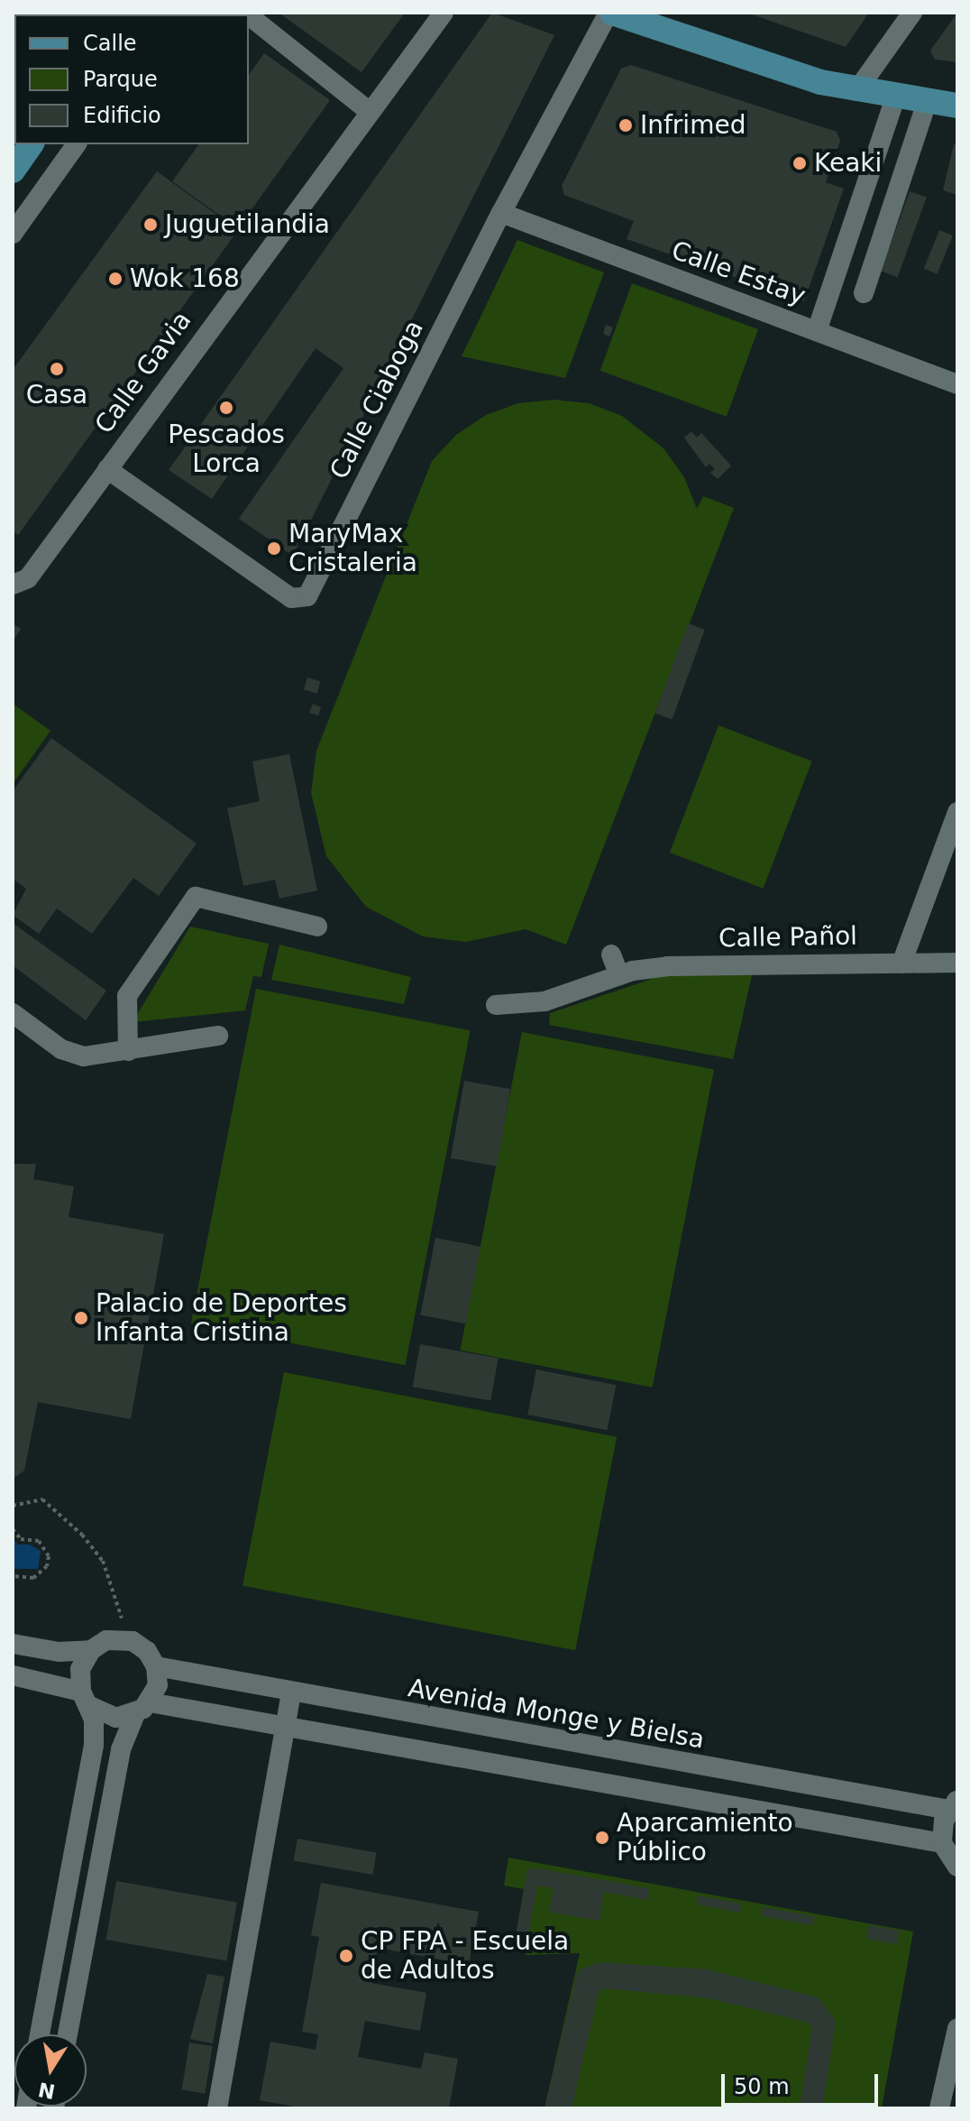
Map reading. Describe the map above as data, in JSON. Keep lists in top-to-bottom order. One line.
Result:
{"streets":{"street":["Calle Estay","Calle Gavia","Calle Ciaboga","Calle Pañol","Avenida Monge y Bielsa"]},"crossings":[["Calle Estay","Calle Ciaboga"],["Calle Gavia","Calle Ciaboga"]],"places":["Infrimed","Keaki","Juguetilandia","Wok 168","Casa","Pescados Lorca","MaryMax Cristaleria","Palacio de Deportes Infanta Cristina","Aparcamiento Público","CP FPA - Escuela de Adultos"],"legend":["Calle","Parque","Edificio"],"scale_bar":"50 m","north":"bottom"}
